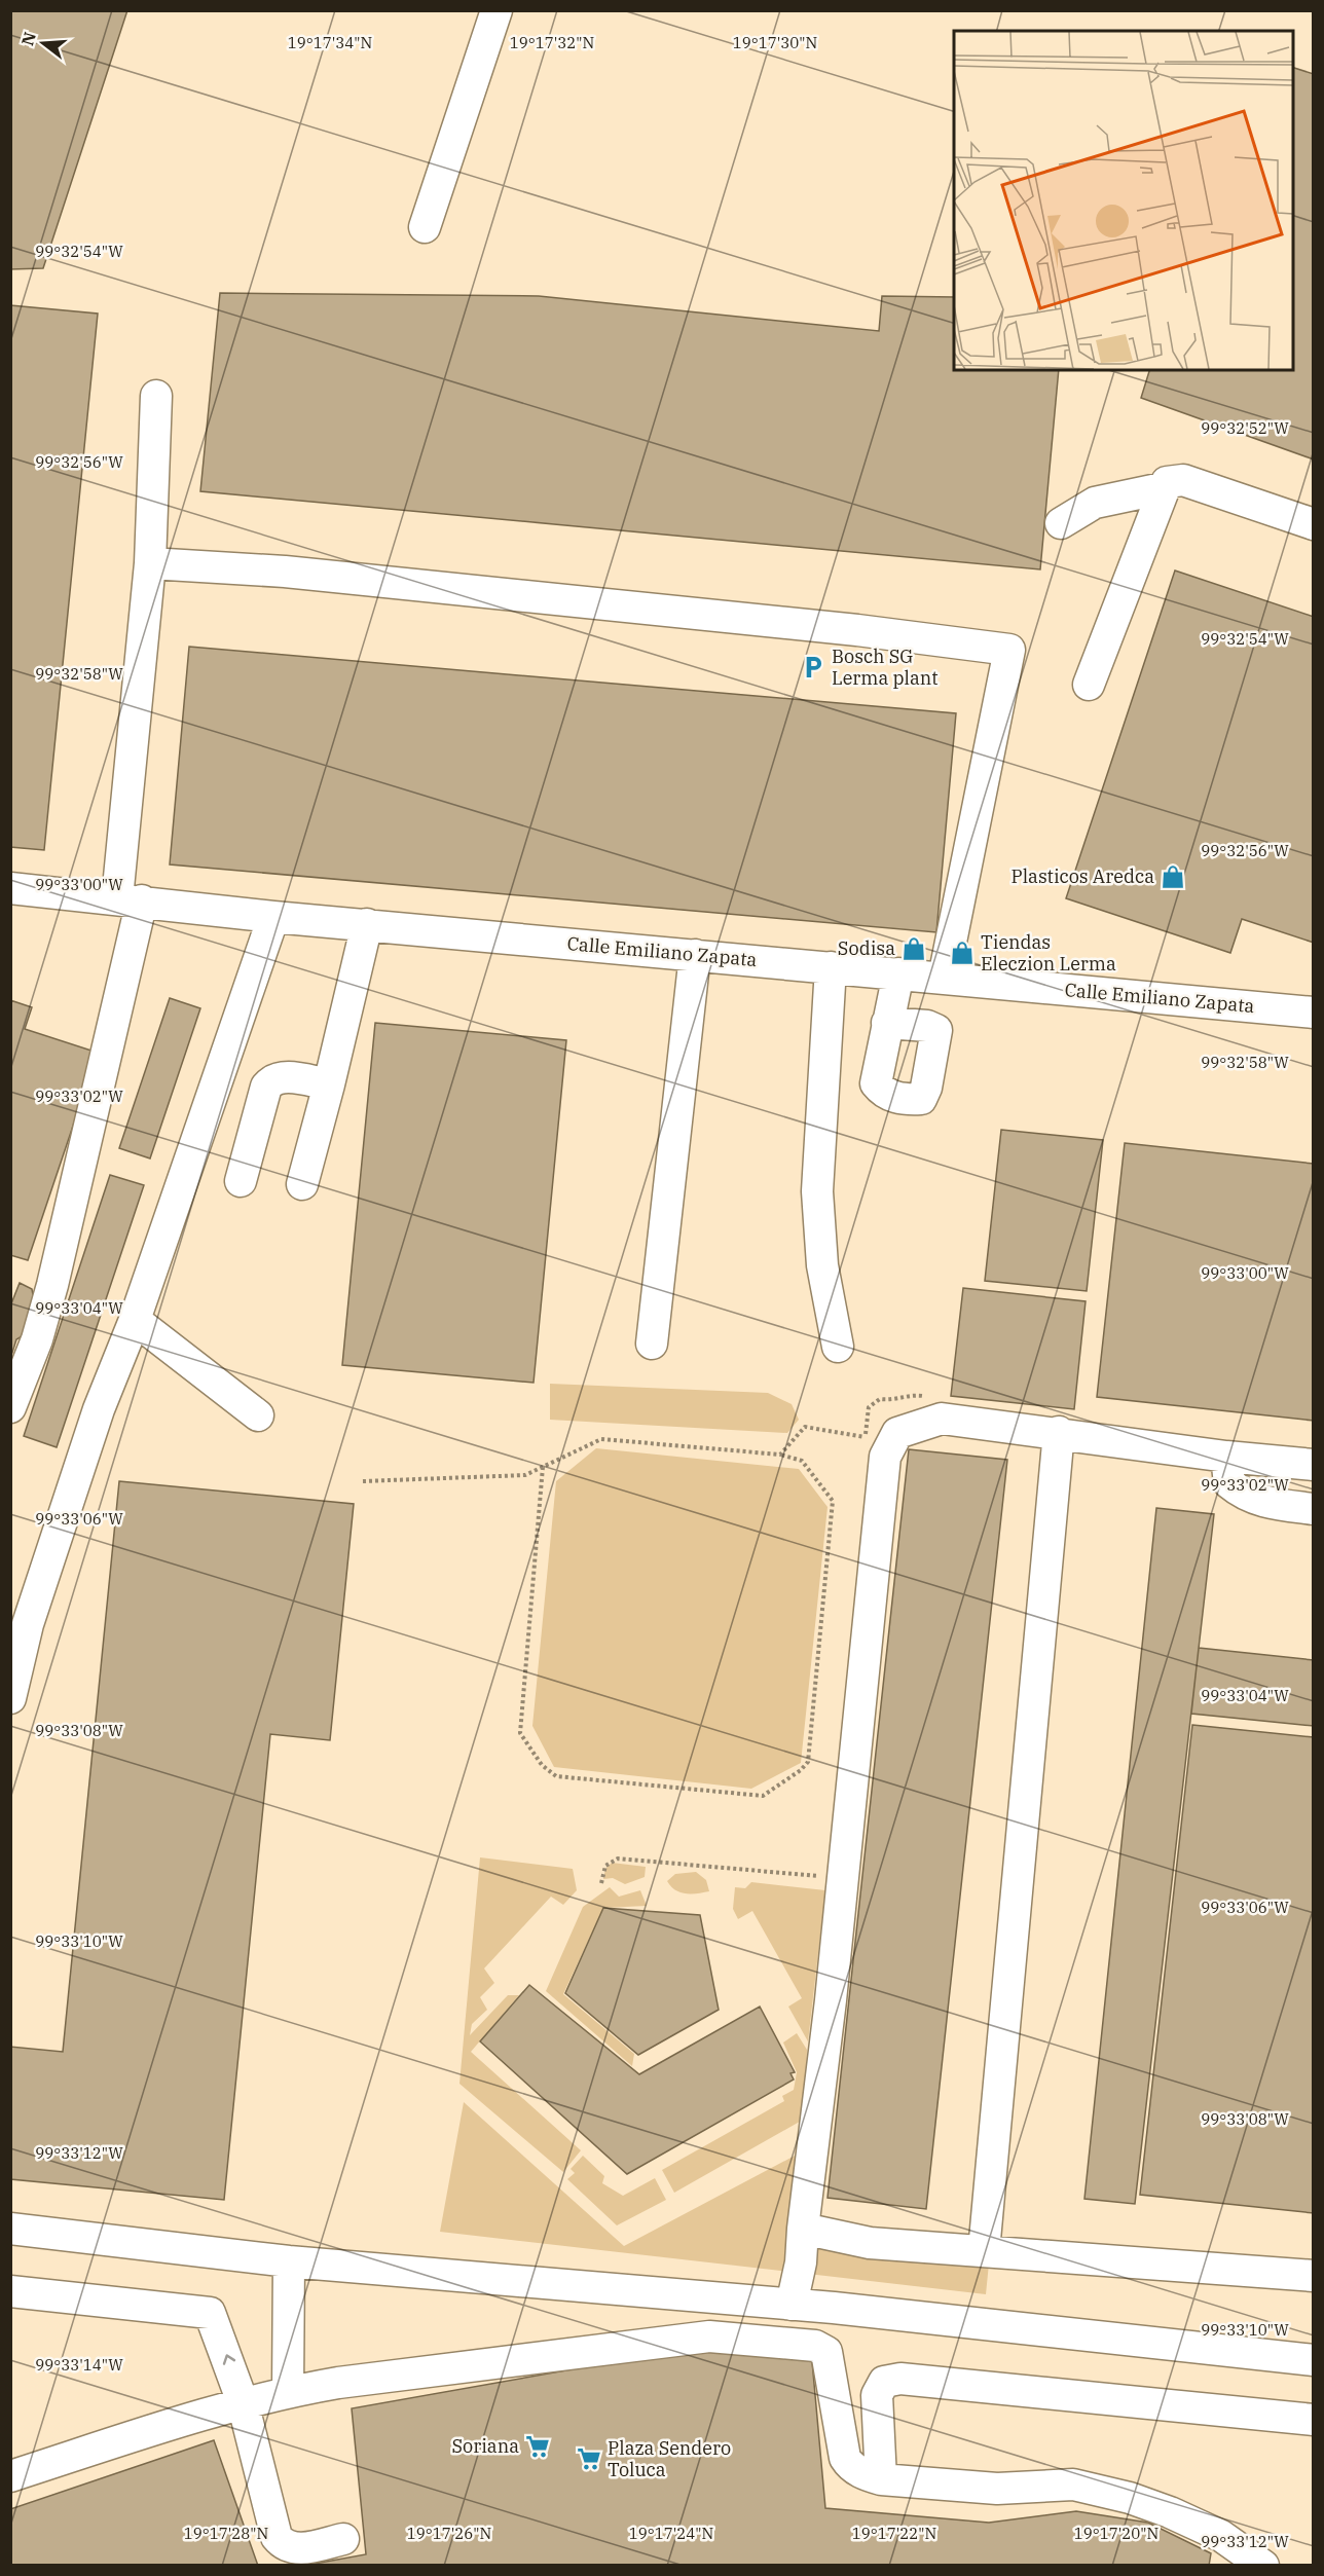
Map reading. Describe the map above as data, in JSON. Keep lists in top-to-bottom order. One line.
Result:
{"streets":{"street":["Calle Emiliano Zapata"]},"places":{"parking":["Bosch SG Lerma plant"],"shop":["Plasticos Aredca","Sodisa","Tiendas Eleczion Lerma"],"supermarket":["Soriana","Plaza Sendero Toluca"]},"north":"left","coordinates":["19°17'34\"N","19°17'32\"N","19°17'30\"N","99°32'54\"W","99°32'52\"W","99°32'56\"W","99°32'58\"W","99°33'00\"W","99°33'02\"W","99°33'04\"W","99°33'06\"W","99°33'08\"W","99°33'10\"W","99°33'12\"W","99°33'14\"W","19°17'28\"N","19°17'26\"N","19°17'24\"N","19°17'22\"N","19°17'20\"N"]}
